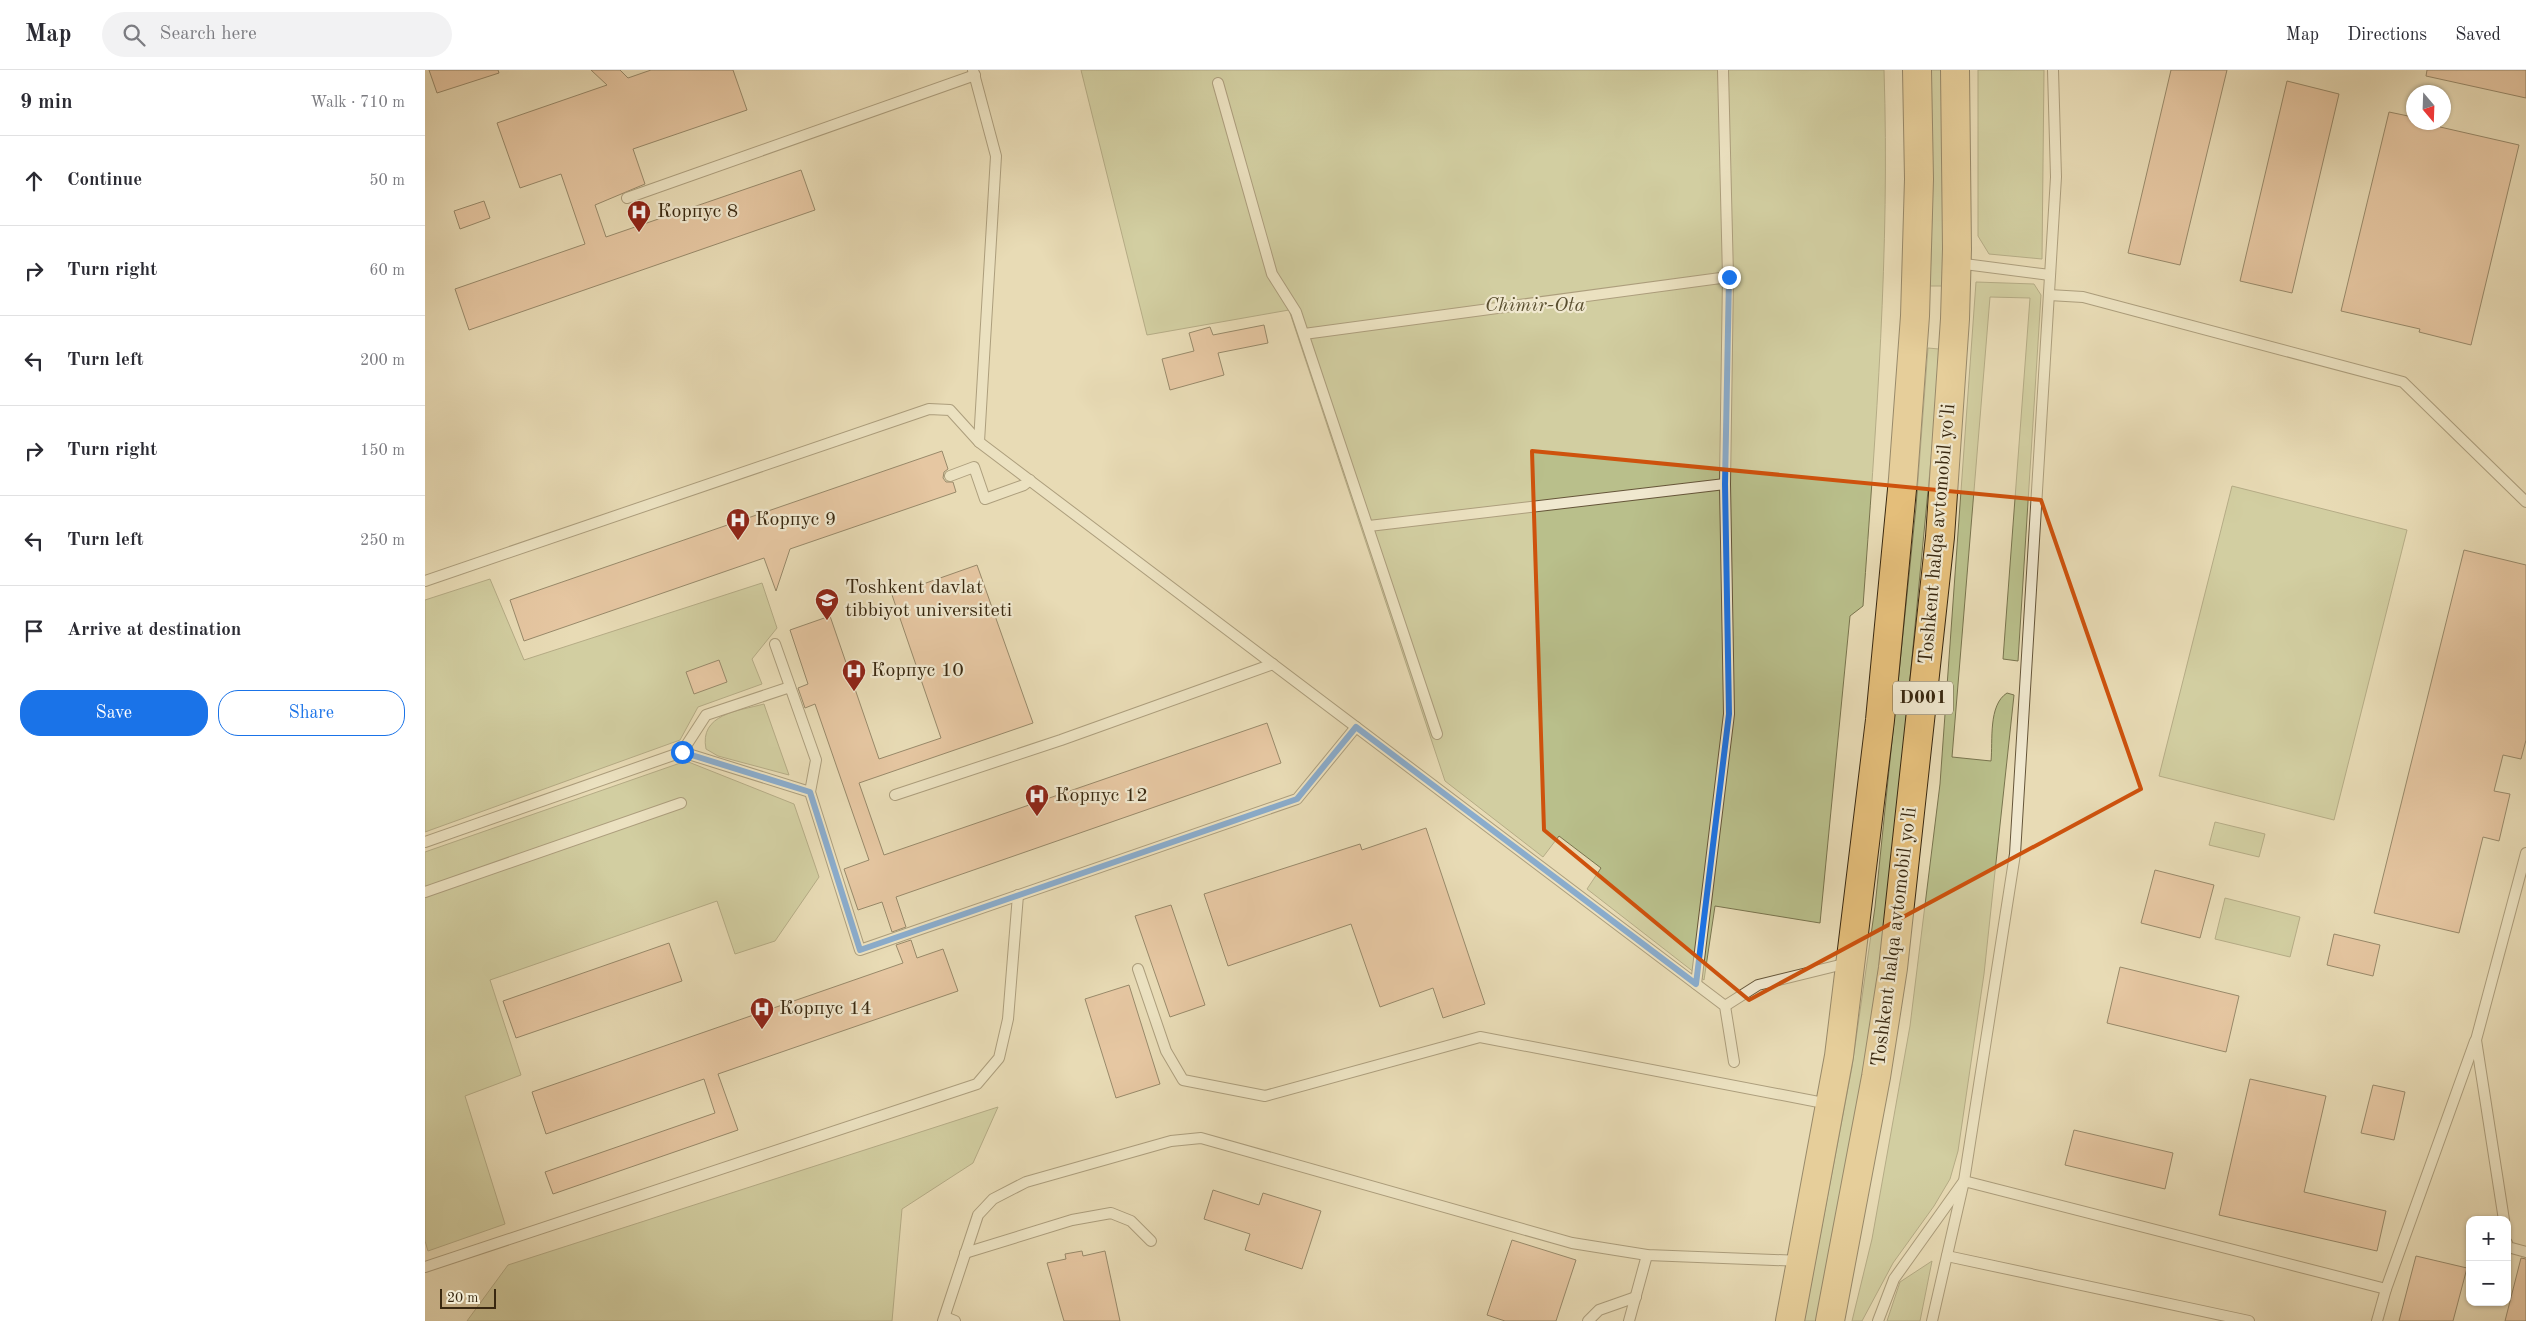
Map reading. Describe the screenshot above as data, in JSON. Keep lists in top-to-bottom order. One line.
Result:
{"streets":{"highway":["Toshkent halqa avtomobil yo'li","D001"]},"parks":["Chimir-Ota"],"places":{"hospital":["Корпус 8","Корпус 9","Корпус 10","Корпус 12","Корпус 14"],"school or university":["Toshkent davlat tibbiyot universiteti"]},"scale_bar":"20 m","north":"bottom","page":{"header":"Map","search":"Search here","nav":["Map","Directions","Saved"],"heading":["9 min","Walk · 710 m"],"list":[["Continue","50 m"],["Turn right","60 m"],["Turn left","200 m"],["Turn right","150 m"],["Turn left","250 m"],"Arrive at destination"],"buttons":["Save","Share"],"map_buttons":["+","−"],"scale":"20 m"}}
